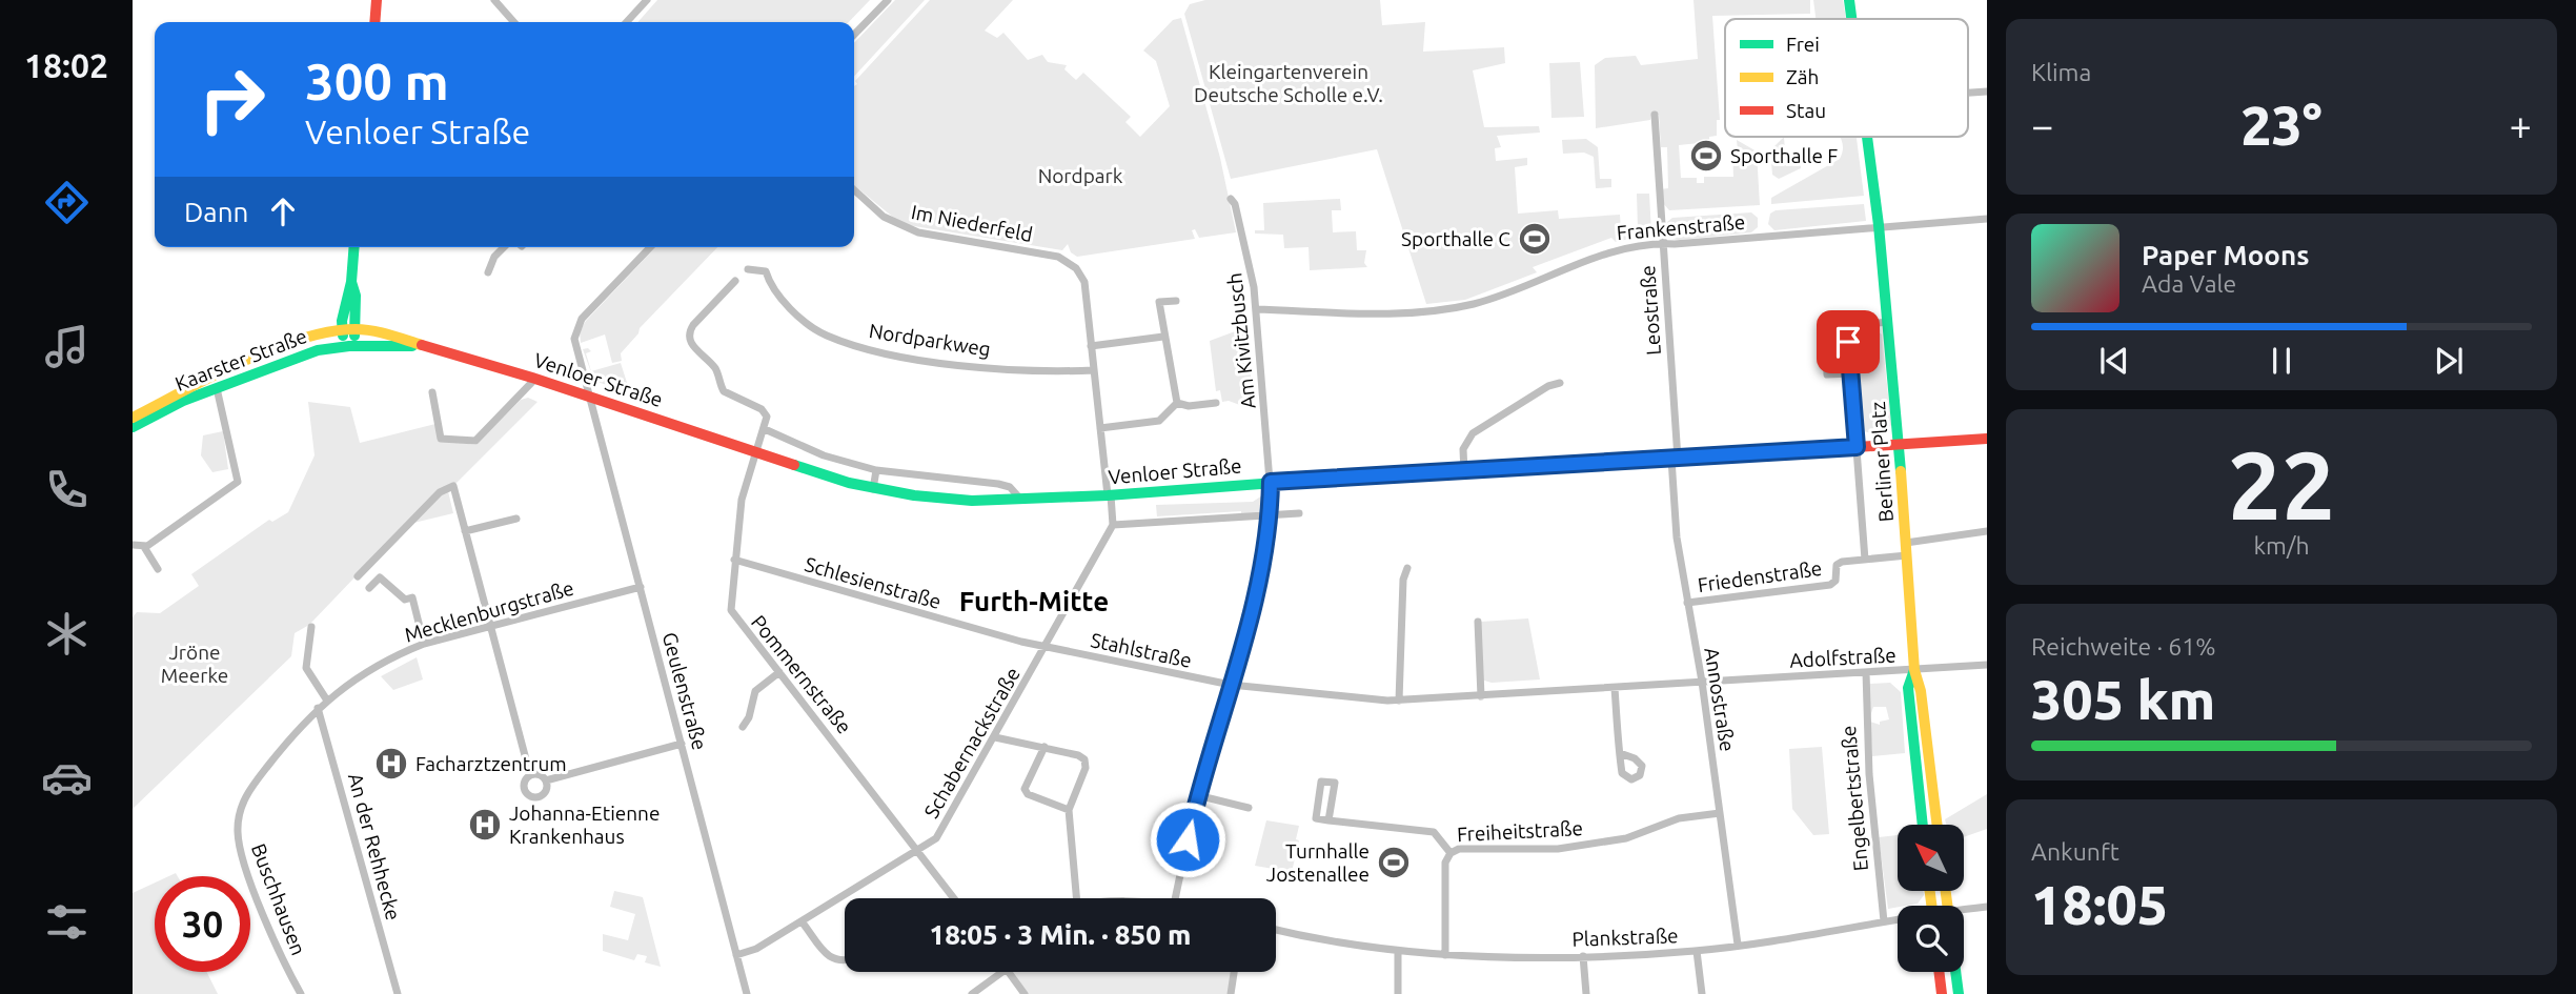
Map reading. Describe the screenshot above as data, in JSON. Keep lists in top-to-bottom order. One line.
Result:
{"streets":{"main road":["Kaarster Straße","Venloer Straße","Berliner Platz"],"street":["Im Niederfeld","Frankenstraße","Leostraße","Nordparkweg","Am Kivitzbusch","Friedenstraße","Schlesienstraße","Mecklenburgstraße","Stahlstraße","Adolfstraße","Pommernstraße","Geulenstraße","Annostraße","Schabernackstraße","Engelbertstraße","Freiheitstraße","An der Rehhecke","Buschhausen","Plankstraße"]},"crossings":[["Frankenstraße","Leostraße"],["Frankenstraße","Am Kivitzbusch"],["Frankenstraße","Berliner Platz"],["Leostraße","Venloer Straße"],["Leostraße","Annostraße"],["Am Kivitzbusch","Venloer Straße"],["Am Kivitzbusch","Stahlstraße"],["Kaarster Straße","Venloer Straße"],["Venloer Straße","Berliner Platz"],["Venloer Straße","Pommernstraße"],["Venloer Straße","Geulenstraße"],["Venloer Straße","Annostraße"],["Berliner Platz","Friedenstraße"],["Berliner Platz","Adolfstraße"],["Friedenstraße","Annostraße"],["Schlesienstraße","Stahlstraße"],["Schlesienstraße","Pommernstraße"],["Schlesienstraße","Schabernackstraße"],["Mecklenburgstraße","Geulenstraße"],["Mecklenburgstraße","An der Rehhecke"],["Mecklenburgstraße","Buschhausen"],["Stahlstraße","Adolfstraße"],["Stahlstraße","Schabernackstraße"],["Adolfstraße","Annostraße"],["Adolfstraße","Engelbertstraße"],["Pommernstraße","Schabernackstraße"],["Geulenstraße","Schabernackstraße"],["Annostraße","Freiheitstraße"],["Annostraße","Plankstraße"],["Engelbertstraße","Plankstraße"],["An der Rehhecke","Buschhausen"]],"districts":["Furth-Mitte"],"parks":["Kleingartenverein Deutsche Scholle e.V.","Nordpark","Jröne Meerke"],"places":{"sports":["Sporthalle F","Sporthalle C","Turnhalle Jostenallee"],"hospital":["Facharztzentrum","Johanna-Etienne Krankenhaus"]},"legend":["Frei","Zäh","Stau"],"north":"top left","page":{"tabs":"18:02","tile":["Klima",["22","km/h"],["Reichweite · 61%","305 km"],["Ankunft","18:05"]],"turn":["300 m","Venloer Straße"],"heat":["−","23°","+"],"then":"Dann","song":["Paper Moons","Ada Vale"],"limit":"30","trip":"18:05 · 3 Min. · 850 m"}}
